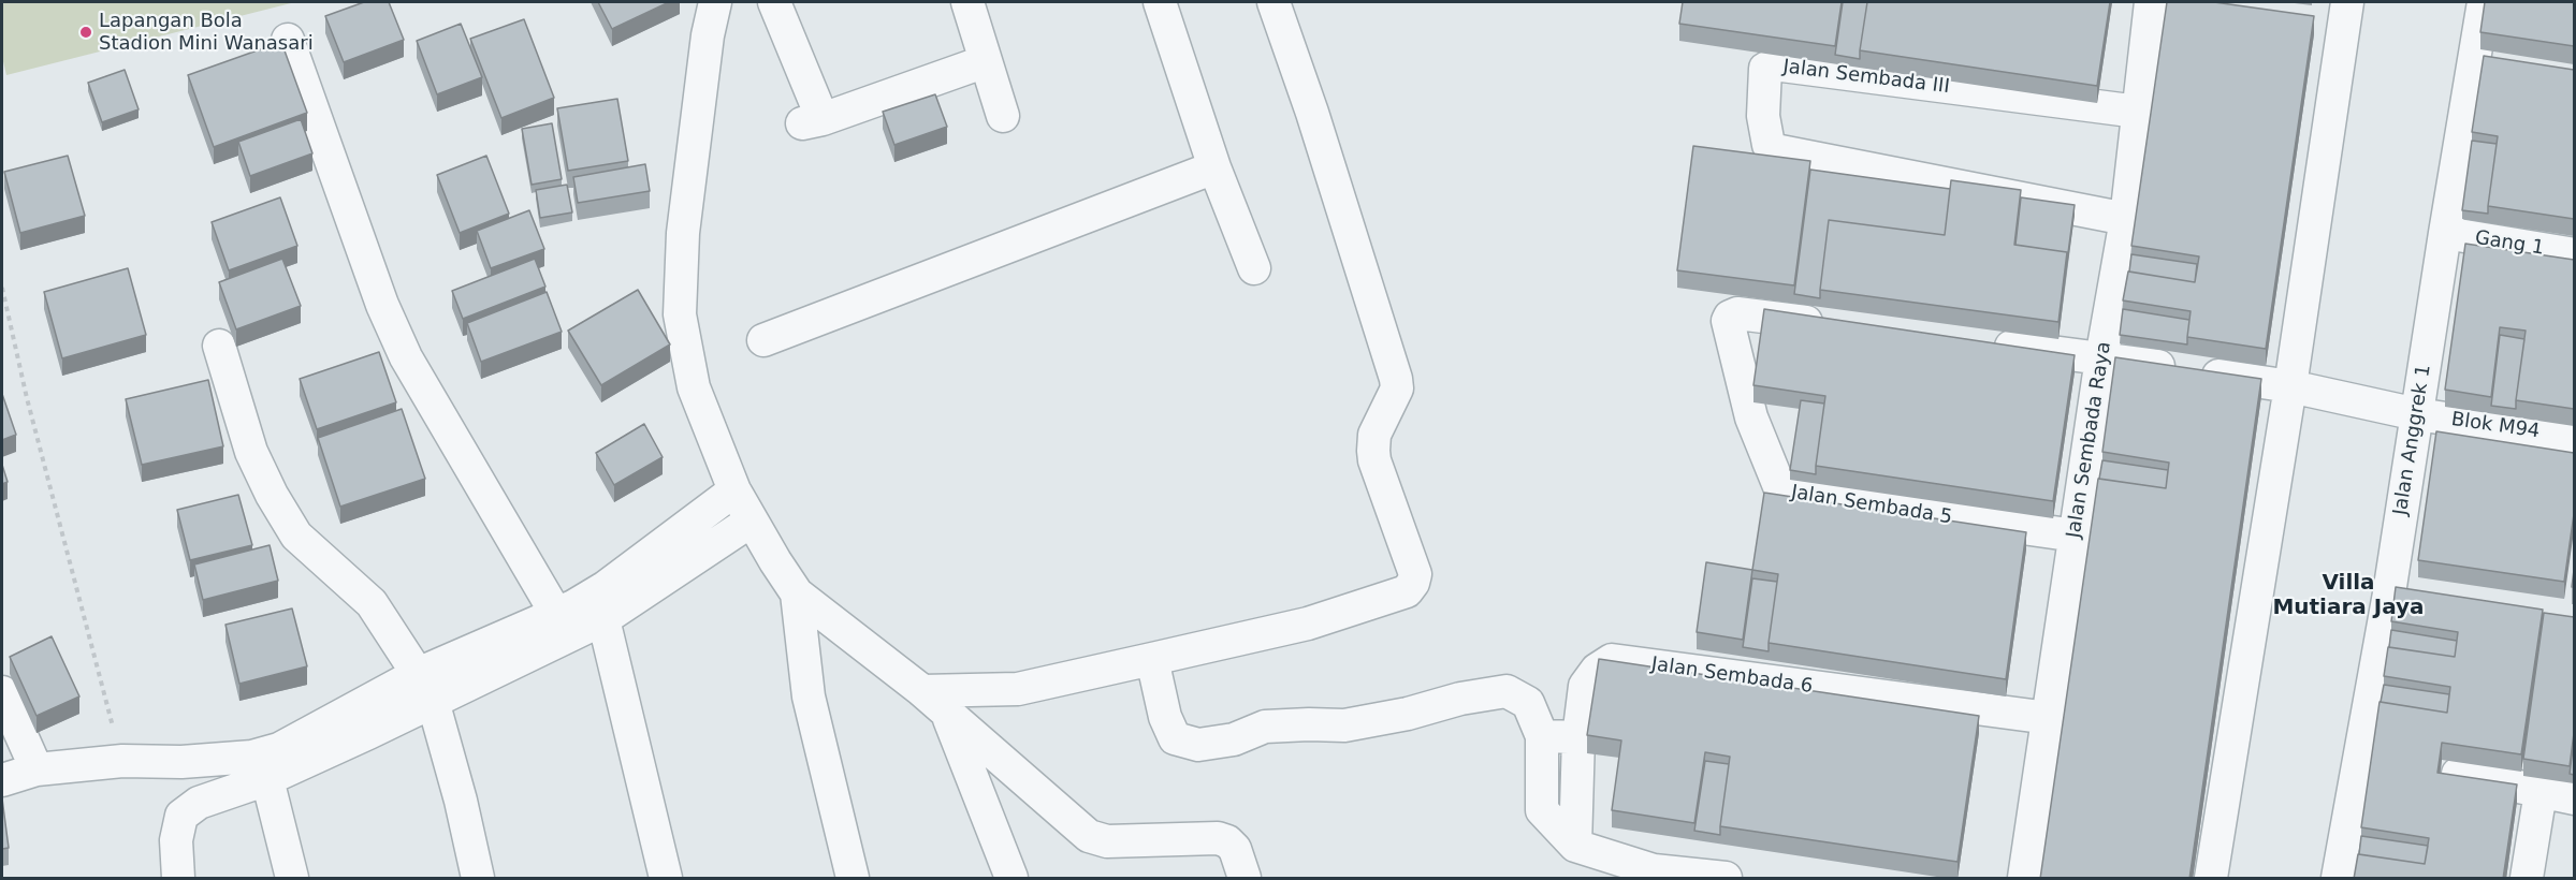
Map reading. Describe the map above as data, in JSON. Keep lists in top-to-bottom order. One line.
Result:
{"streets":{"street":["Jalan Sembada III","Gang 1","Blok M94","Jalan Sembada Raya","Jalan Anggrek 1","Jalan Sembada 5","Jalan Sembada 6"]},"crossings":[["Jalan Sembada III","Jalan Sembada Raya"],["Gang 1","Jalan Anggrek 1"],["Blok M94","Jalan Sembada Raya"],["Blok M94","Jalan Anggrek 1"],["Jalan Sembada Raya","Jalan Sembada 5"],["Jalan Sembada Raya","Jalan Sembada 6"]],"districts":["Villa Mutiara Jaya"],"places":["Lapangan Bola Stadion Mini Wanasari"]}
